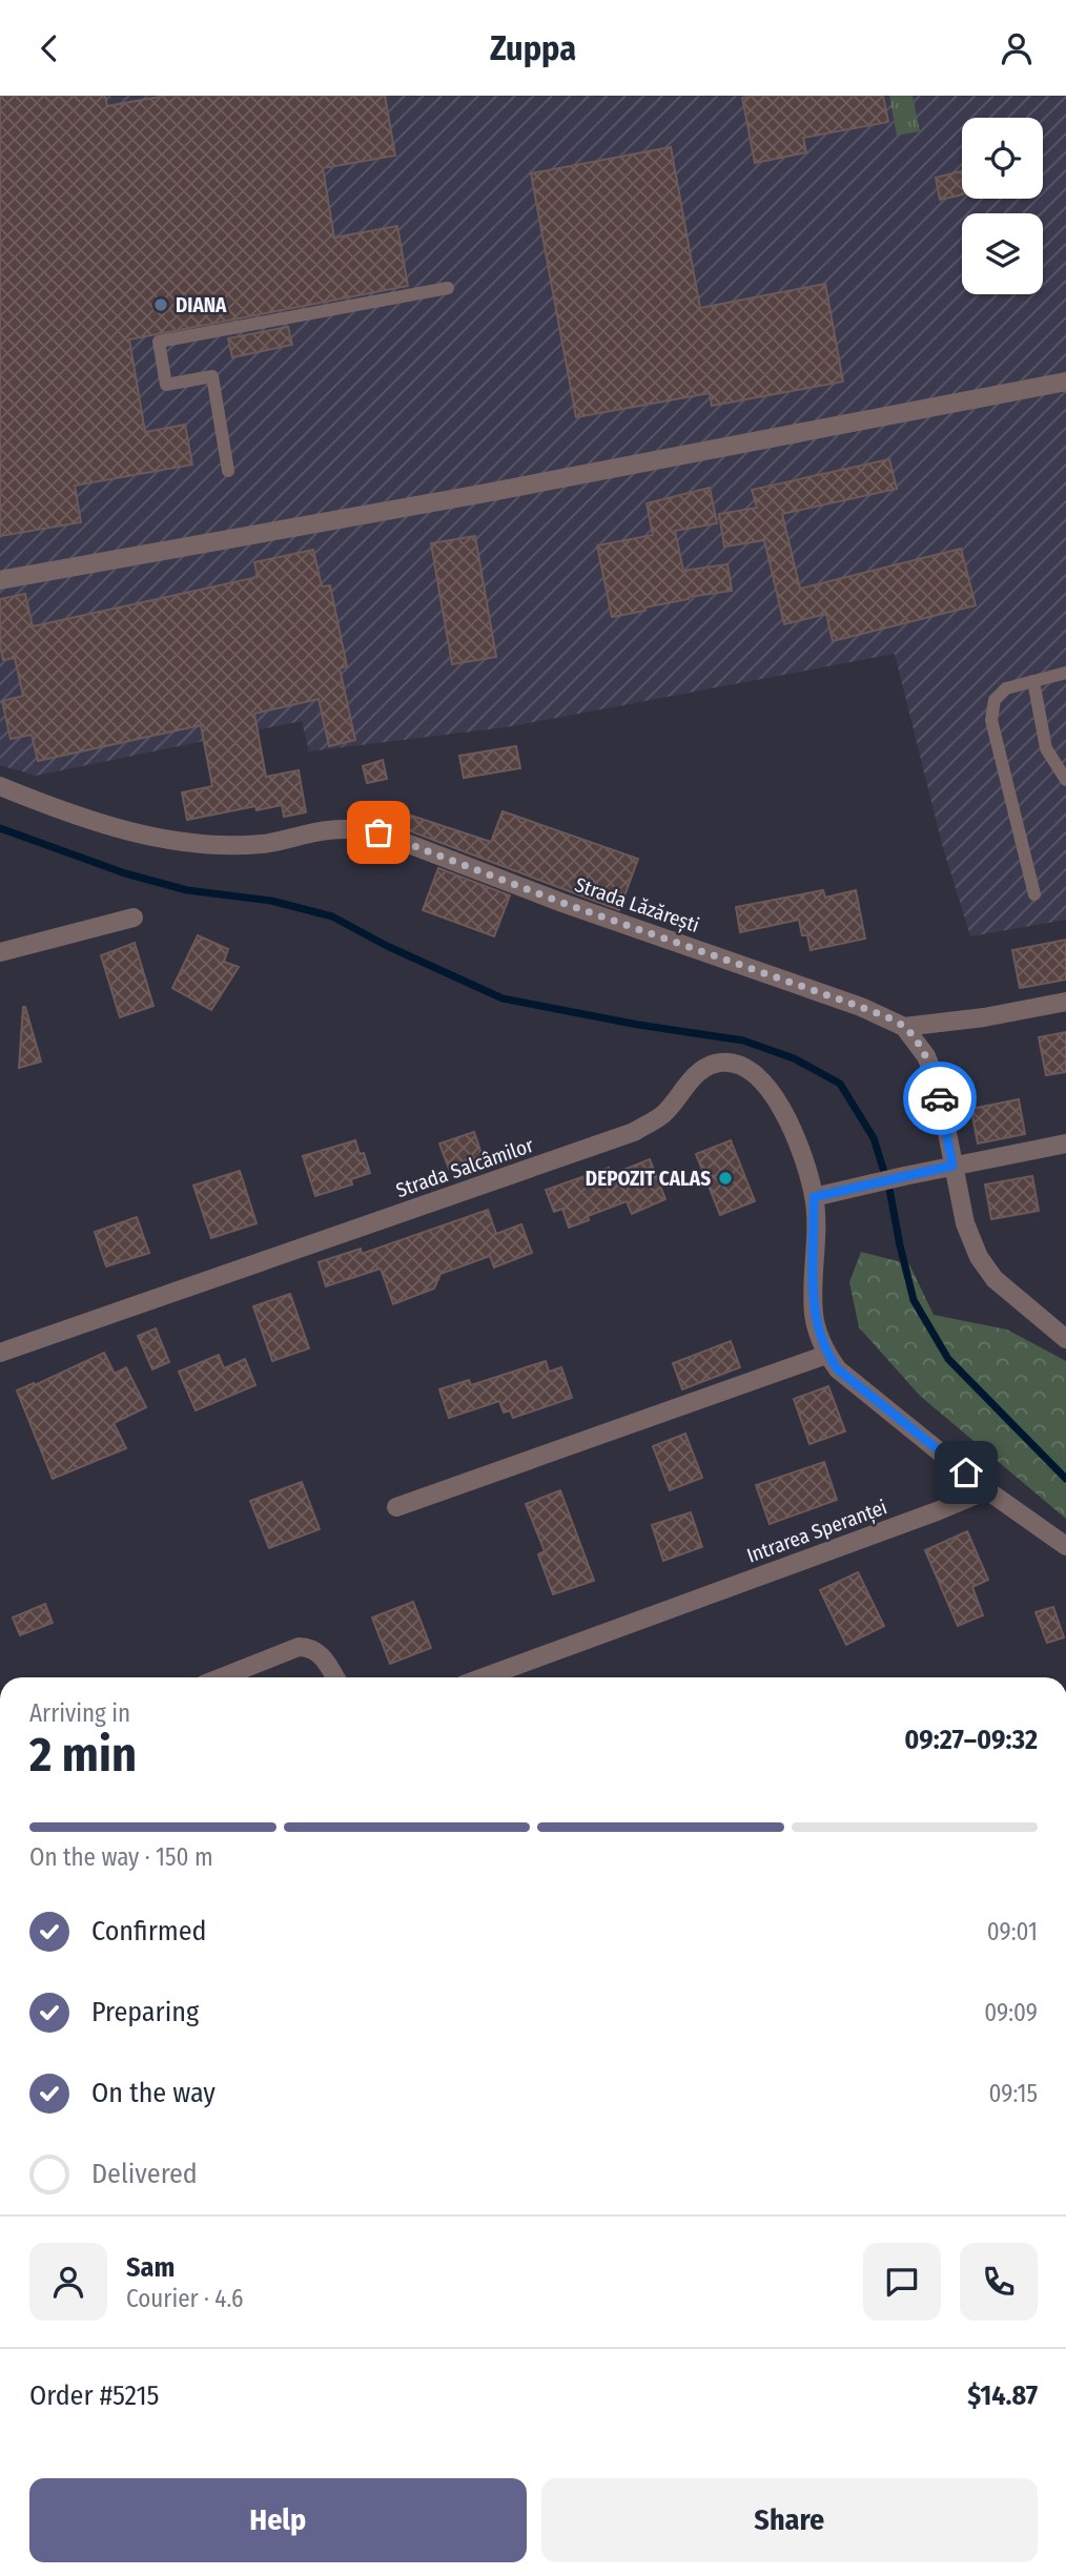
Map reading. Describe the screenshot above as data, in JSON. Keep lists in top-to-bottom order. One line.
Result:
{"streets":{"street":["Strada Lăzărești","Strada Salcâmilor","Intrarea Speranței"]},"places":["DIANA","DEPOZIT CALAS"],"page":{"header":"Zuppa","heading":["2 min","Arriving in","09:27–09:32"],"panel":["Sam","Courier · 4.6","Order #5215","$14.87"],"bar":"On the way · 150 m","list":[["Confirmed","09:01"],["Preparing","09:09"],["On the way","09:15"],"Delivered"],"buttons":["Help","Share"]}}
